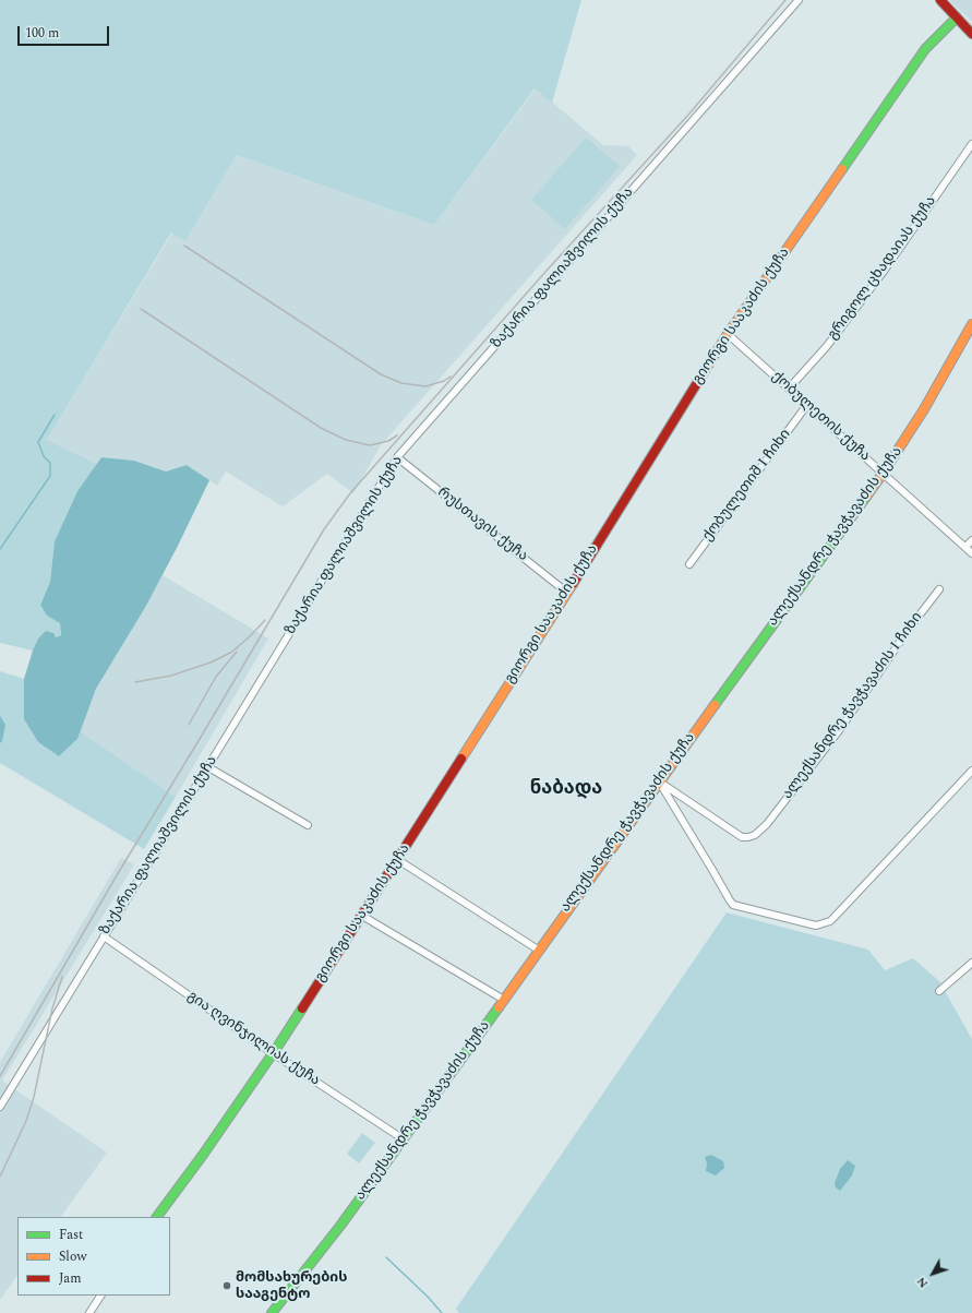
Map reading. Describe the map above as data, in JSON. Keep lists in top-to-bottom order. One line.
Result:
{"streets":{"street":["ზაქარია ფალიაშვილის ქუჩა","გრიგოლ ცხადაიას ქუჩა","გიორგი სააკაძის ქუჩა","ქობულეთის ქუჩა","ქობულეთიშ I ჩიხი","რუსთავის ქუჩა","ალექსანდრე ჭავჭავაძის ქუჩა","ალექსანდრე ჭავჭავაძის I ჩიხი","გია ღვინჯილიას ქუჩა"]},"crossings":[["ზაქარია ფალიაშვილის ქუჩა","რუსთავის ქუჩა"],["ზაქარია ფალიაშვილის ქუჩა","გია ღვინჯილიას ქუჩა"],["გრიგოლ ცხადაიას ქუჩა","ქობულეთის ქუჩა"],["გიორგი სააკაძის ქუჩა","ქობულეთის ქუჩა"],["გიორგი სააკაძის ქუჩა","რუსთავის ქუჩა"],["გიორგი სააკაძის ქუჩა","გია ღვინჯილიას ქუჩა"],["ქობულეთის ქუჩა","ქობულეთიშ I ჩიხი"],["ქობულეთის ქუჩა","ალექსანდრე ჭავჭავაძის ქუჩა"],["ალექსანდრე ჭავჭავაძის ქუჩა","ალექსანდრე ჭავჭავაძის I ჩიხი"],["ალექსანდრე ჭავჭავაძის ქუჩა","გია ღვინჯილიას ქუჩა"]],"districts":["ნაბადა"],"places":["მომსახურების სააგენტო"],"legend":["Fast","Slow","Jam"],"scale_bar":"100 m","north":"bottom left"}
